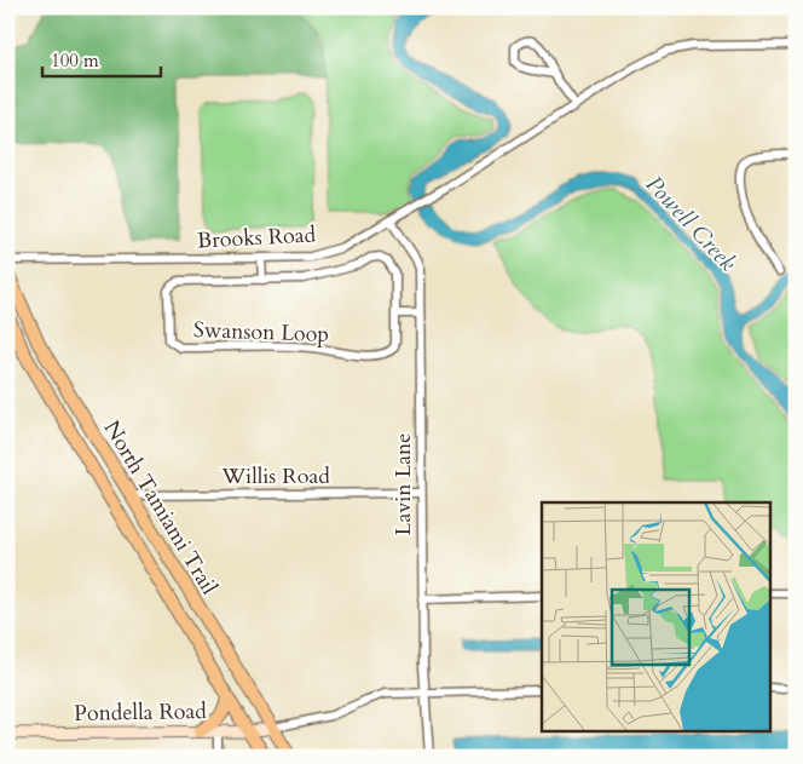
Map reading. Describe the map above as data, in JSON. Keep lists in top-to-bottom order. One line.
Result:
{"streets":{"main road":["North Tamiami Trail","Pondella Road"],"street":["Brooks Road","Swanson Loop","Willis Road","Lavin Lane"]},"crossings":[["Brooks Road","Lavin Lane"],["Willis Road","Lavin Lane"],["Willis Road","North Tamiami Trail"],["North Tamiami Trail","Pondella Road"]],"water":["Powell Creek"],"scale_bar":"100 m"}
